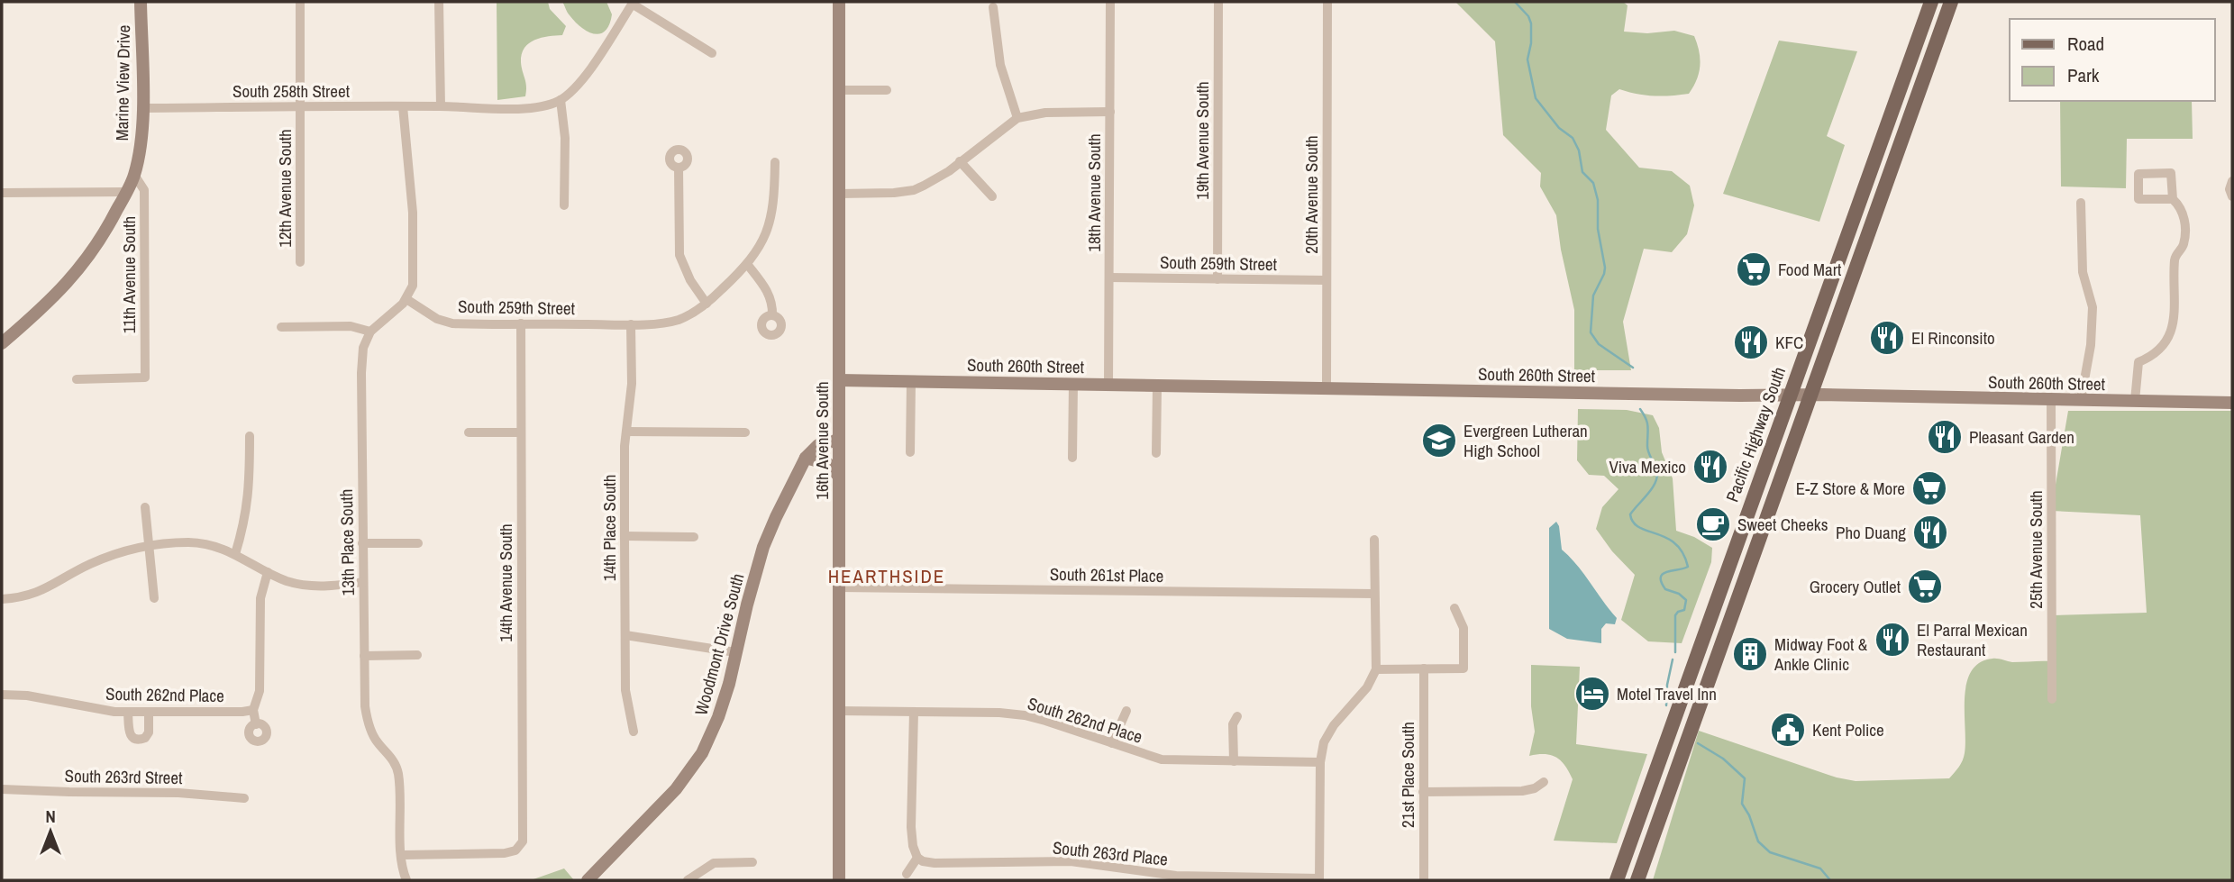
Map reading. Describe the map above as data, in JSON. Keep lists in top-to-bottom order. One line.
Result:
{"streets":{"main road":["Marine View Drive","South 260th Street","Pacific Highway South","16th Avenue South","Woodmont Drive South"],"street":["South 258th Street","19th Avenue South","12th Avenue South","18th Avenue South","20th Avenue South","South 259th Street","11th Avenue South","14th Place South","13th Place South","25th Avenue South","South 261st Place","14th Avenue South","South 262nd Place","21st Place South","South 263rd Street","South 263rd Place"]},"crossings":[["Marine View Drive","South 258th Street"],["Marine View Drive","11th Avenue South"],["South 258th Street","12th Avenue South"],["19th Avenue South","South 259th Street"],["18th Avenue South","South 259th Street"],["18th Avenue South","South 260th Street"],["20th Avenue South","South 259th Street"],["20th Avenue South","South 260th Street"],["South 259th Street","14th Place South"],["South 259th Street","14th Avenue South"],["South 260th Street","Pacific Highway South"],["South 260th Street","16th Avenue South"],["South 260th Street","25th Avenue South"],["16th Avenue South","South 261st Place"],["16th Avenue South","South 262nd Place"],["13th Place South","14th Avenue South"]],"districts":["HEARTHSIDE"],"places":{"supermarket":["Food Mart","E-Z Store & More","Grocery Outlet"],"restaurant":["El Rinconsito","KFC","Pleasant Garden","Viva Mexico","Pho Duang","El Parral Mexican Restaurant"],"school or university":["Evergreen Lutheran High School"],"cafe":["Sweet Cheeks"],"building":["Midway Foot & Ankle Clinic"],"hotel":["Motel Travel Inn"],"public building":["Kent Police"]},"legend":["Road","Park"],"north":"top"}
